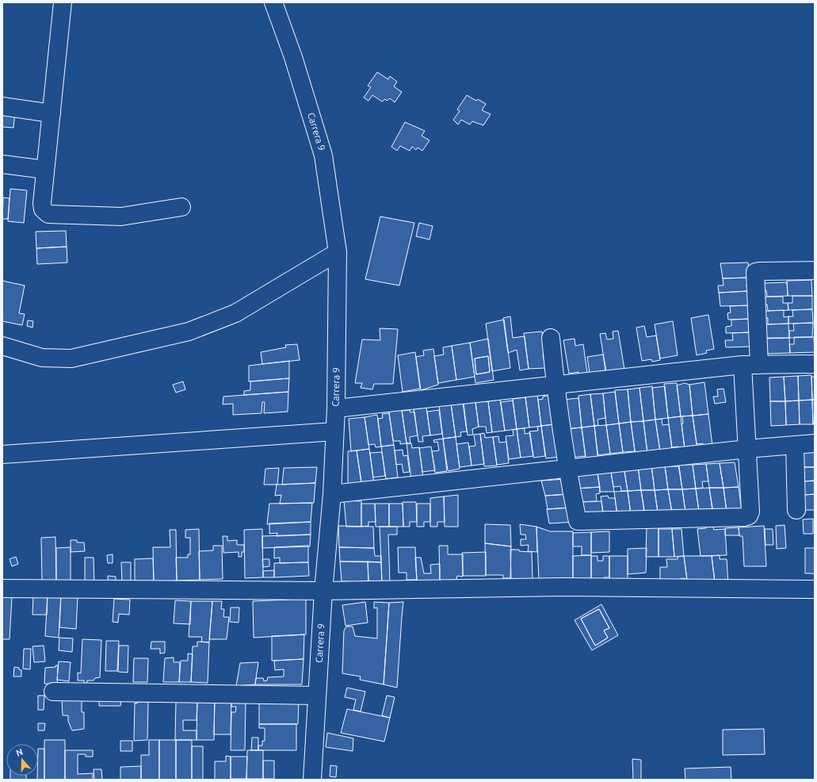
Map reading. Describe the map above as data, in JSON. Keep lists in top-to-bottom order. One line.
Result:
{"streets":{"street":["Carrera 9"]},"north":"top"}
